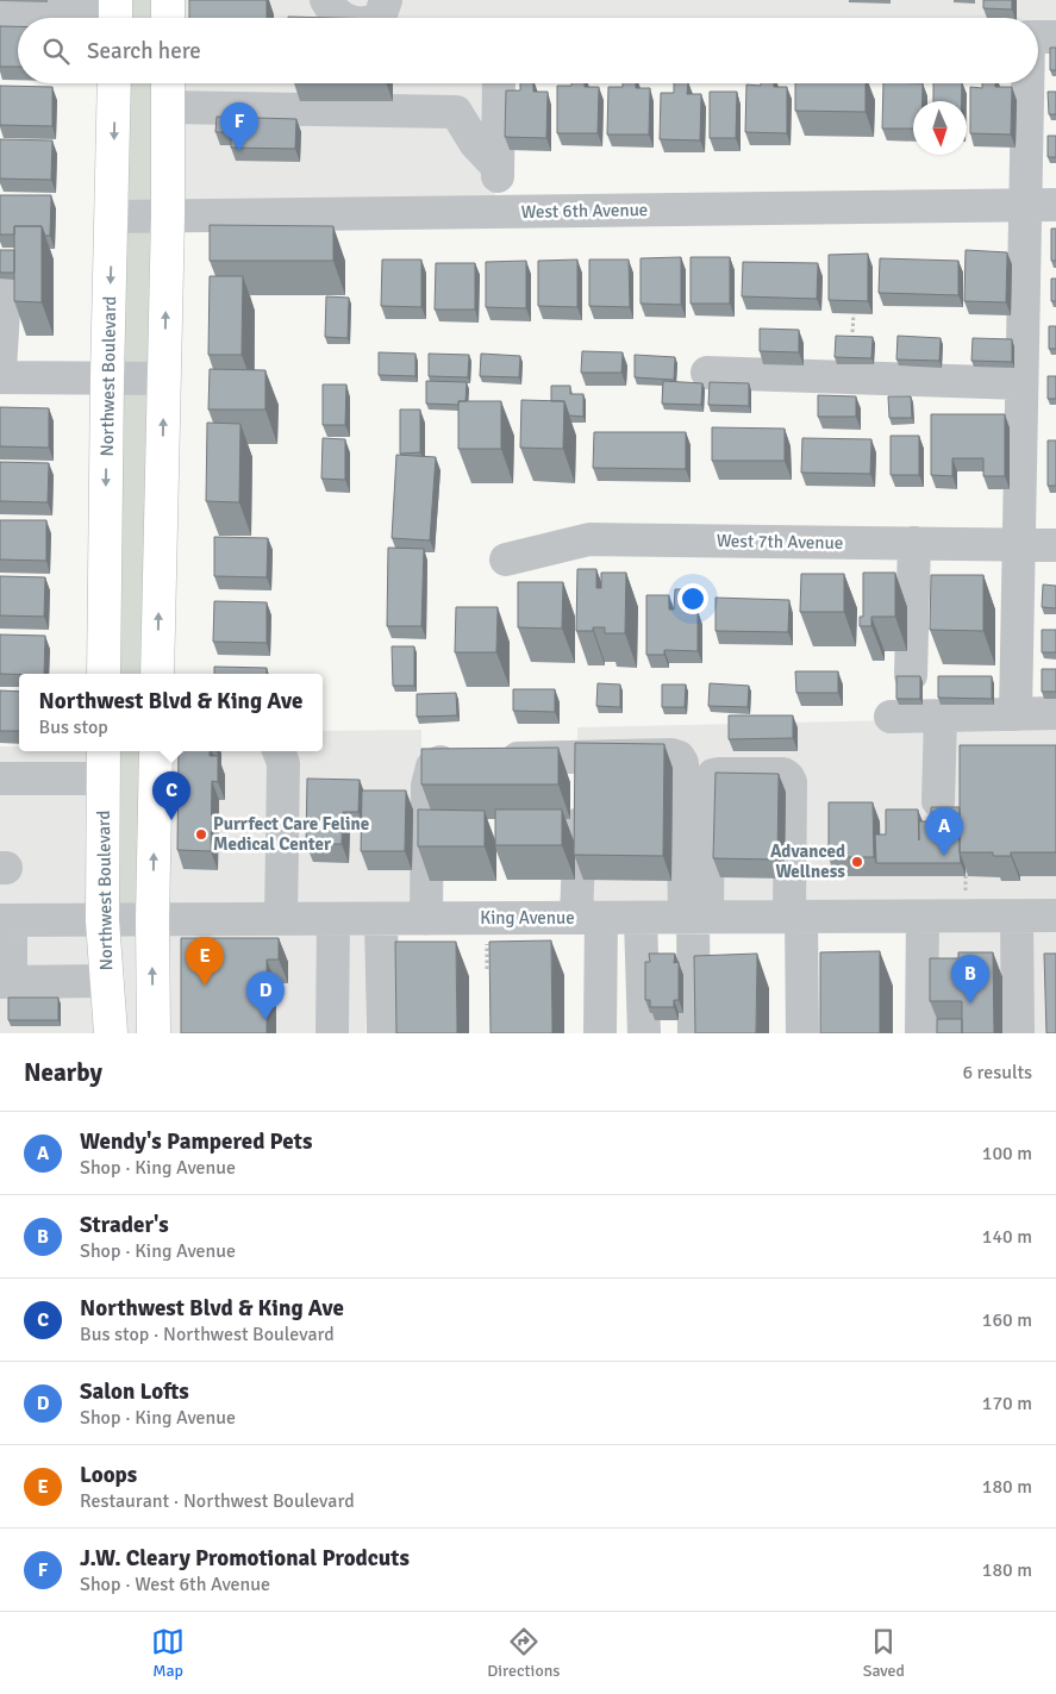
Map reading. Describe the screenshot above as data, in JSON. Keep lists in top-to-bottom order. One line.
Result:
{"streets":{"main road":["Northwest Boulevard"],"street":["West 6th Avenue","West 7th Avenue","King Avenue"]},"crossings":[["West 6th Avenue","Northwest Boulevard"],["Northwest Boulevard","King Avenue"]],"places":["Purrfect Care Feline Medical Center","Advanced Wellness"],"north":"bottom","page":{"search":"Search here","pins":["F","C","A","E","B","D"],"popup":["Northwest Blvd & King Ave","Bus stop"],"heading":["Nearby","6 results"],"list":[{"mark":"A","name":"Wendy's Pampered Pets","note":"Shop · King Avenue","value":"100 m"},{"mark":"B","name":"Strader's","note":"Shop · King Avenue","value":"140 m"},{"mark":"C","name":"Northwest Blvd & King Ave","note":"Bus stop · Northwest Boulevard","value":"160 m"},{"mark":"D","name":"Salon Lofts","note":"Shop · King Avenue","value":"170 m"},{"mark":"E","name":"Loops","note":"Restaurant · Northwest Boulevard","value":"180 m"},{"mark":"F","name":"J.W. Cleary Promotional Prodcuts","note":"Shop · West 6th Avenue","value":"180 m"}],"nav":["Map","Directions","Saved"]}}
